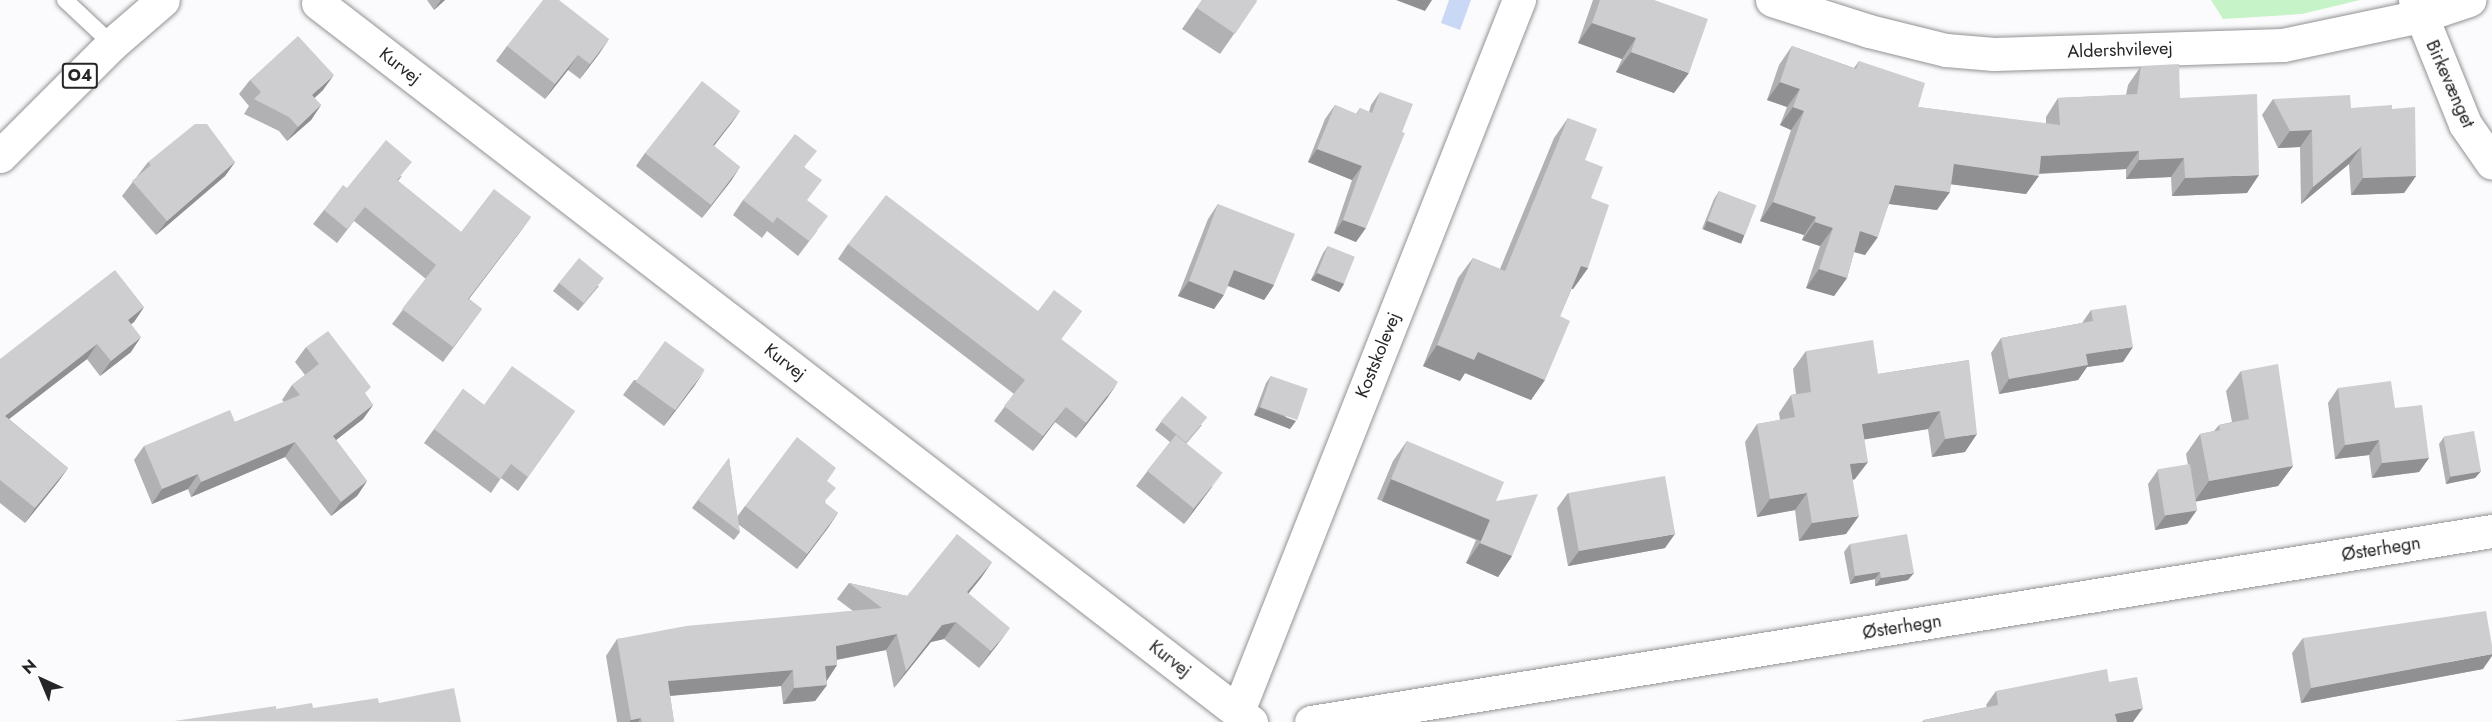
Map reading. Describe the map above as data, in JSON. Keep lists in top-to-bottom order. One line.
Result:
{"streets":{"street":["Aldershvilevej","Kurvej","O4","Birkevænget","Kostskolevej","Østerhegn"]},"crossings":[["Aldershvilevej","Birkevænget"],["Kurvej","Kostskolevej"]],"north":"top left"}
